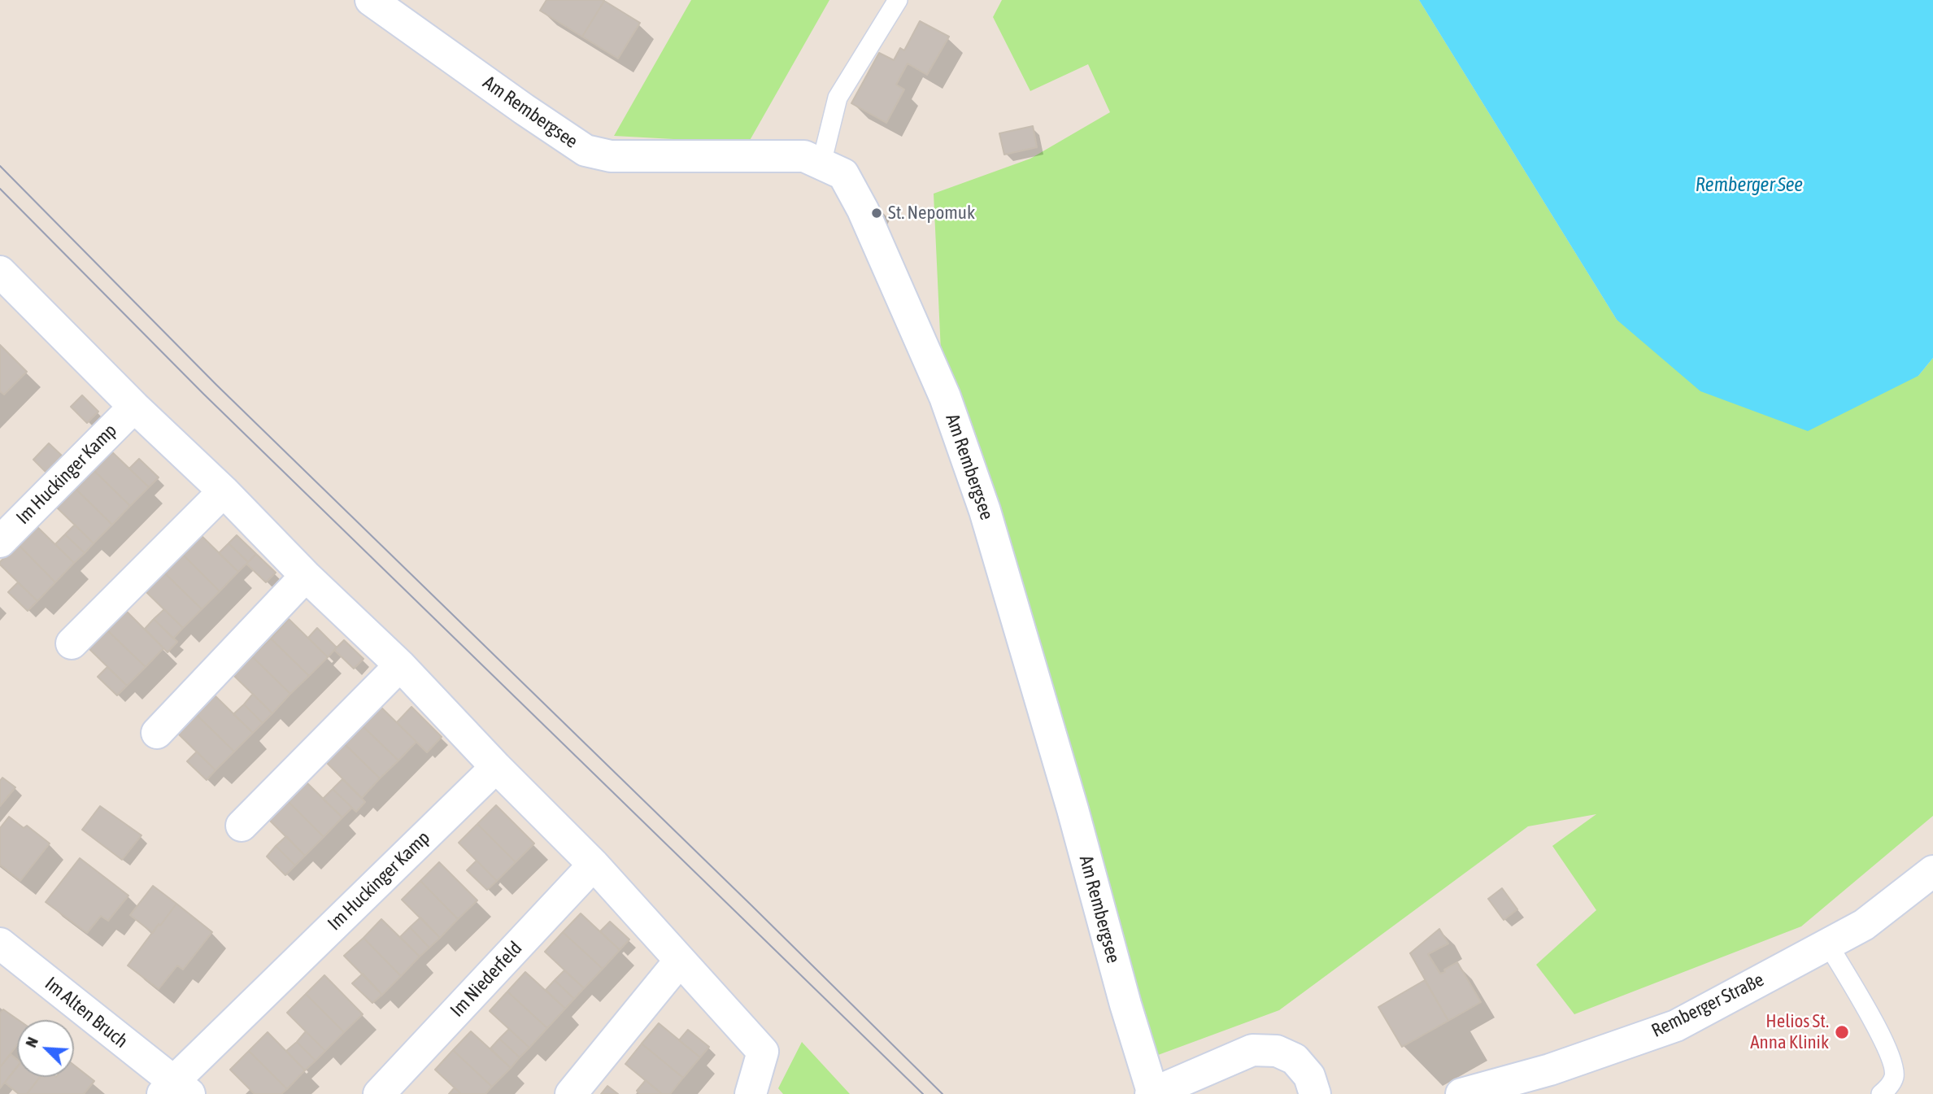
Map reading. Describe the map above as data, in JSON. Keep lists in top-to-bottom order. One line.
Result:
{"streets":{"street":["Am Rembergsee","Im Huckinger Kamp","Im Niederfeld","Remberger Straße","Im Alten Bruch"]},"crossings":[["Im Huckinger Kamp","Im Alten Bruch"]],"water":["Remberger See"],"places":["St. Nepomuk","Helios St. Anna Klinik"],"north":"top left"}
